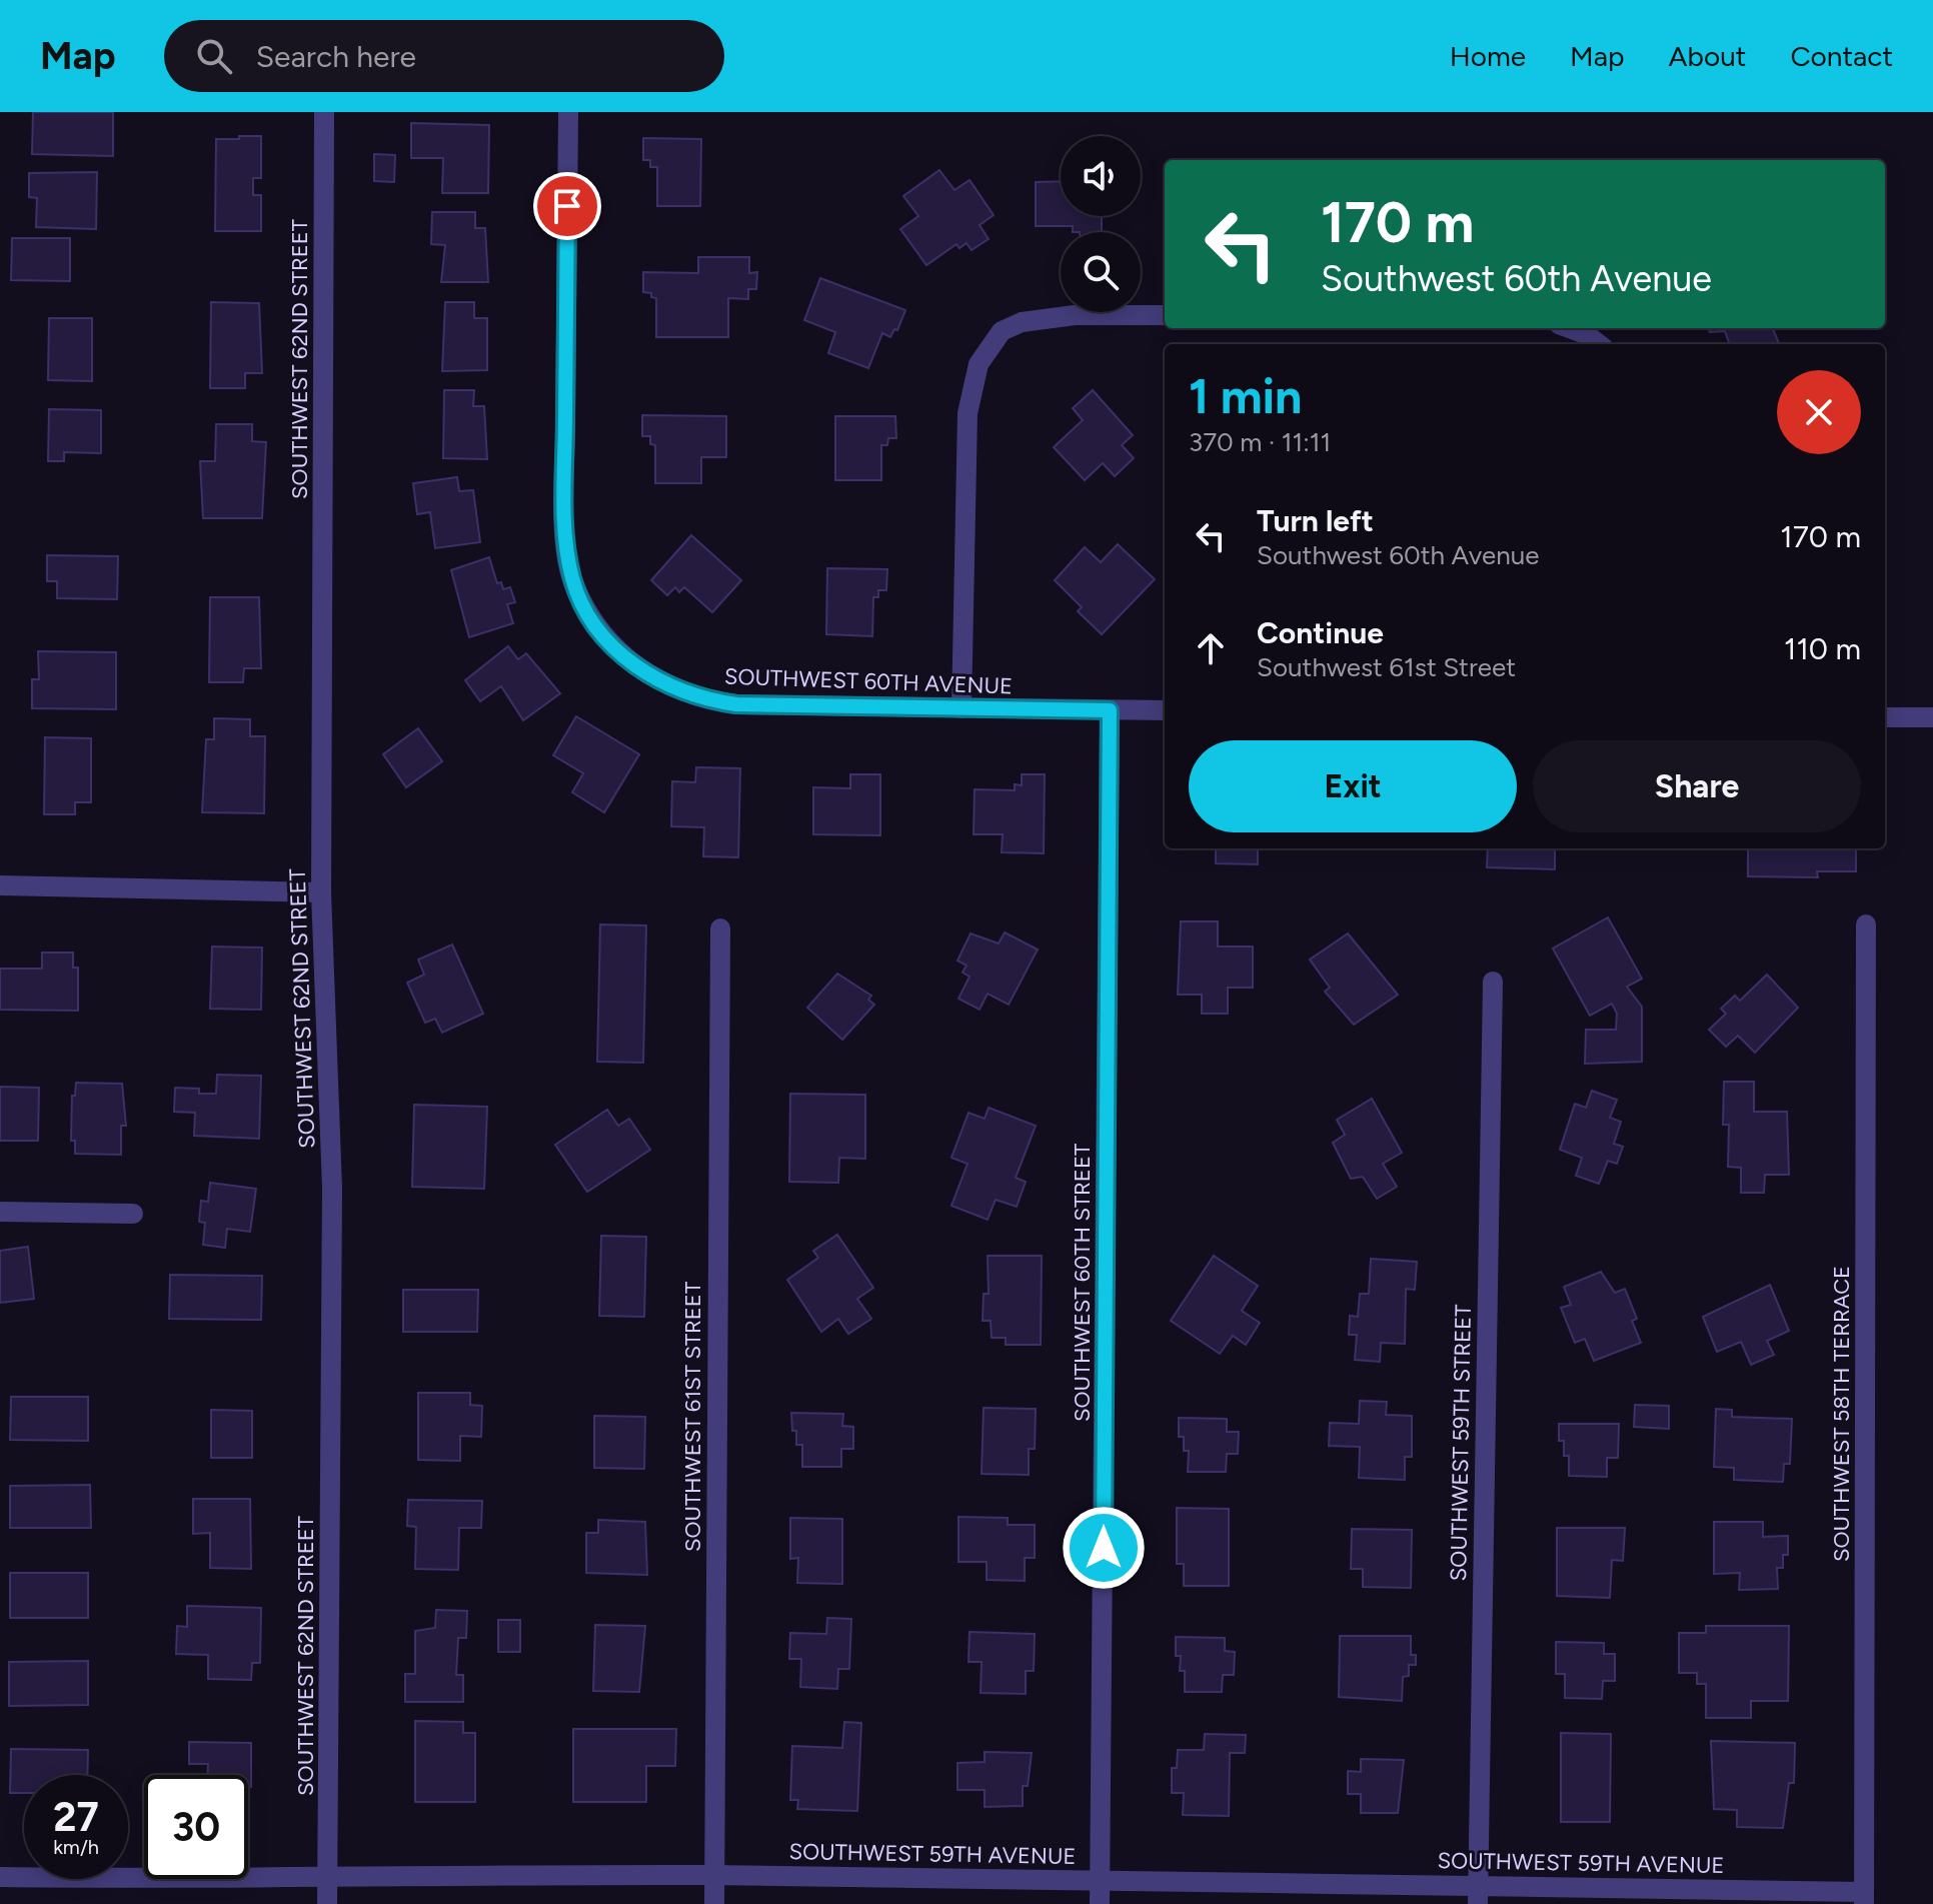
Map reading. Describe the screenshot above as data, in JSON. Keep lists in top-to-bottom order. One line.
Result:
{"streets":{"street":["SOUTHWEST 62ND STREET","SOUTHWEST 60TH AVENUE","SOUTHWEST 60TH STREET","SOUTHWEST 58TH TERRACE","SOUTHWEST 61ST STREET","SOUTHWEST 59TH STREET","SOUTHWEST 59TH AVENUE"]},"crossings":[["SOUTHWEST 62ND STREET","SOUTHWEST 59TH AVENUE"],["SOUTHWEST 60TH AVENUE","SOUTHWEST 60TH STREET"],["SOUTHWEST 60TH STREET","SOUTHWEST 59TH AVENUE"],["SOUTHWEST 58TH TERRACE","SOUTHWEST 59TH AVENUE"],["SOUTHWEST 61ST STREET","SOUTHWEST 59TH AVENUE"],["SOUTHWEST 59TH STREET","SOUTHWEST 59TH AVENUE"]],"page":{"header":"Map","search":"Search here","nav":["Home","Map","About","Contact"],"turn":["170 m","Southwest 60th Avenue"],"heading":["1 min","370 m · 11:11"],"list":[{"name":"Turn left","note":"Southwest 60th Avenue","value":"170 m"},{"name":"Continue","note":"Southwest 61st Street","value":"110 m"}],"buttons":["Exit","Share"],"speed":"27 km/h","limit":"30"}}
